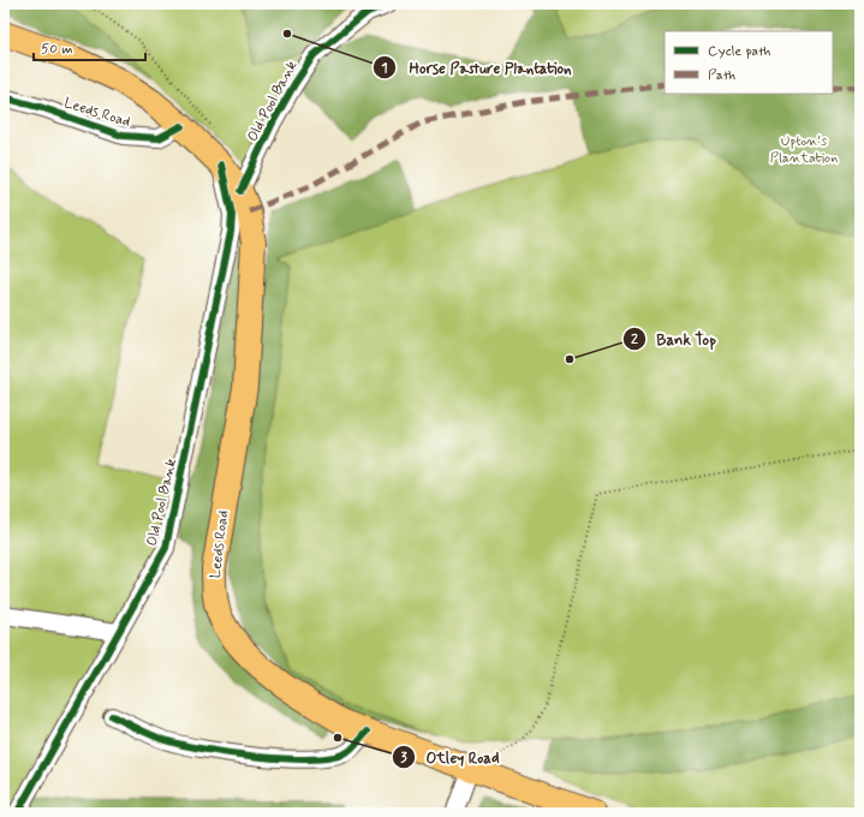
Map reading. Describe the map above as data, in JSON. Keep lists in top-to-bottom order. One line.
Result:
{"streets":{"highway":["Leeds Road"],"street":["Old Pool Bank"]},"crossings":[["Old Pool Bank","Leeds Road"]],"parks":["Upton's Plantation"],"places":["Horse Pasture Plantation","Bank Top","Otley Road"],"legend":["Cycle path","Path"],"scale_bar":"50 m"}
